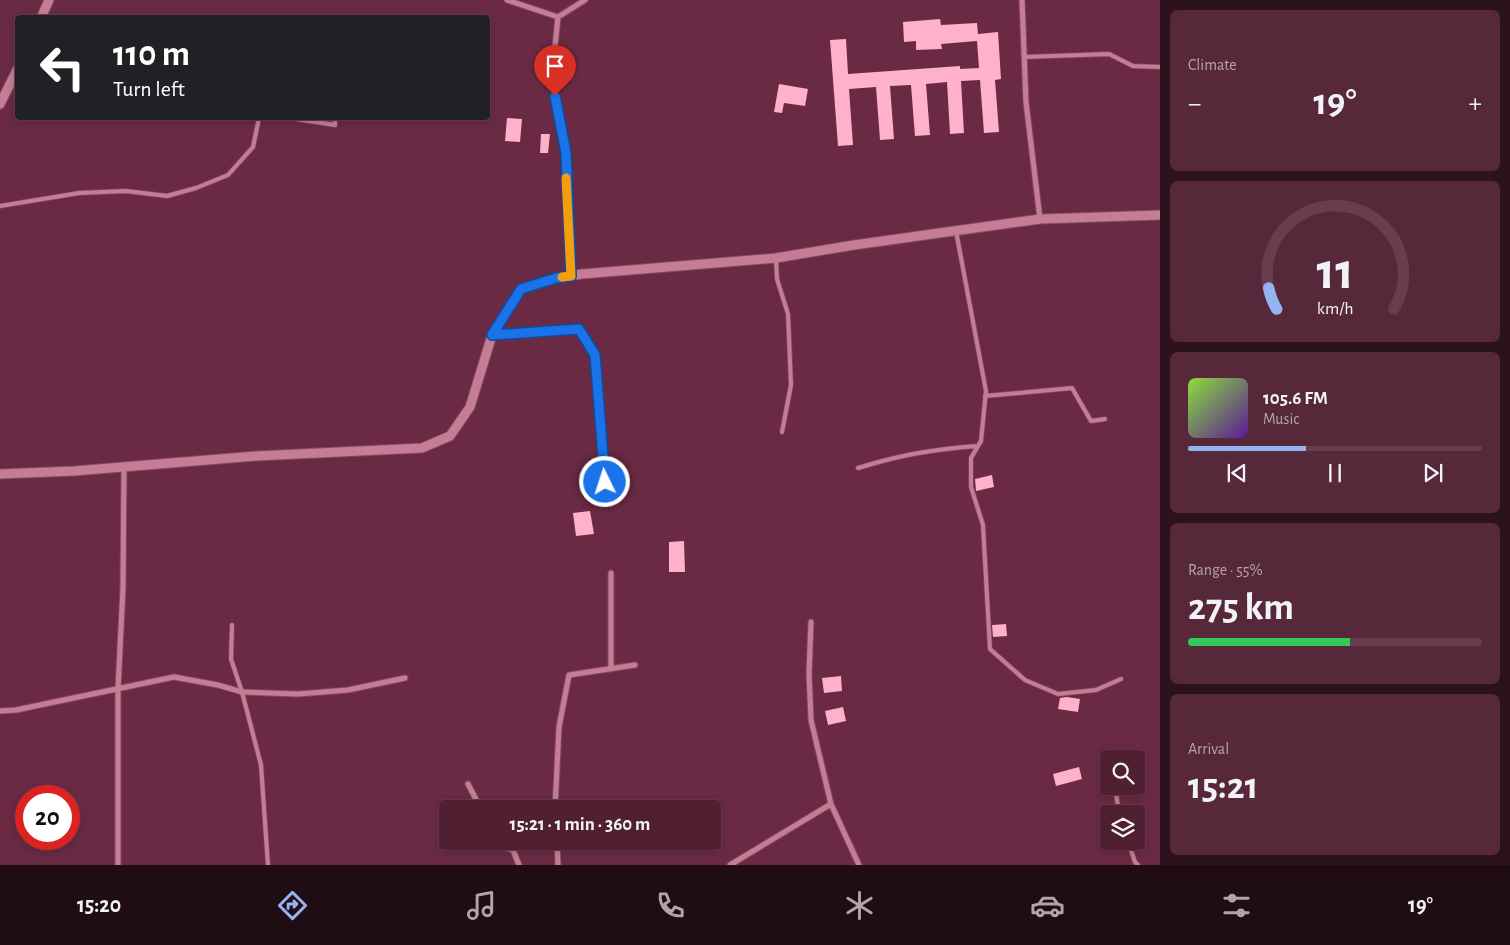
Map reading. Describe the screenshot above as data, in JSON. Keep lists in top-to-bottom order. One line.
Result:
{"page":{"tile":["Climate",["Range · 55%","275 km"],["Arrival","15:21"]],"turn":["110 m","Turn left"],"heat":["−","19°","+"],"song":["105.6 FM","Music"],"limit":"20","trip":"15:21 · 1 min · 360 m","tabs":["15:20","19°"],"gauge":["11","km/h"]}}
